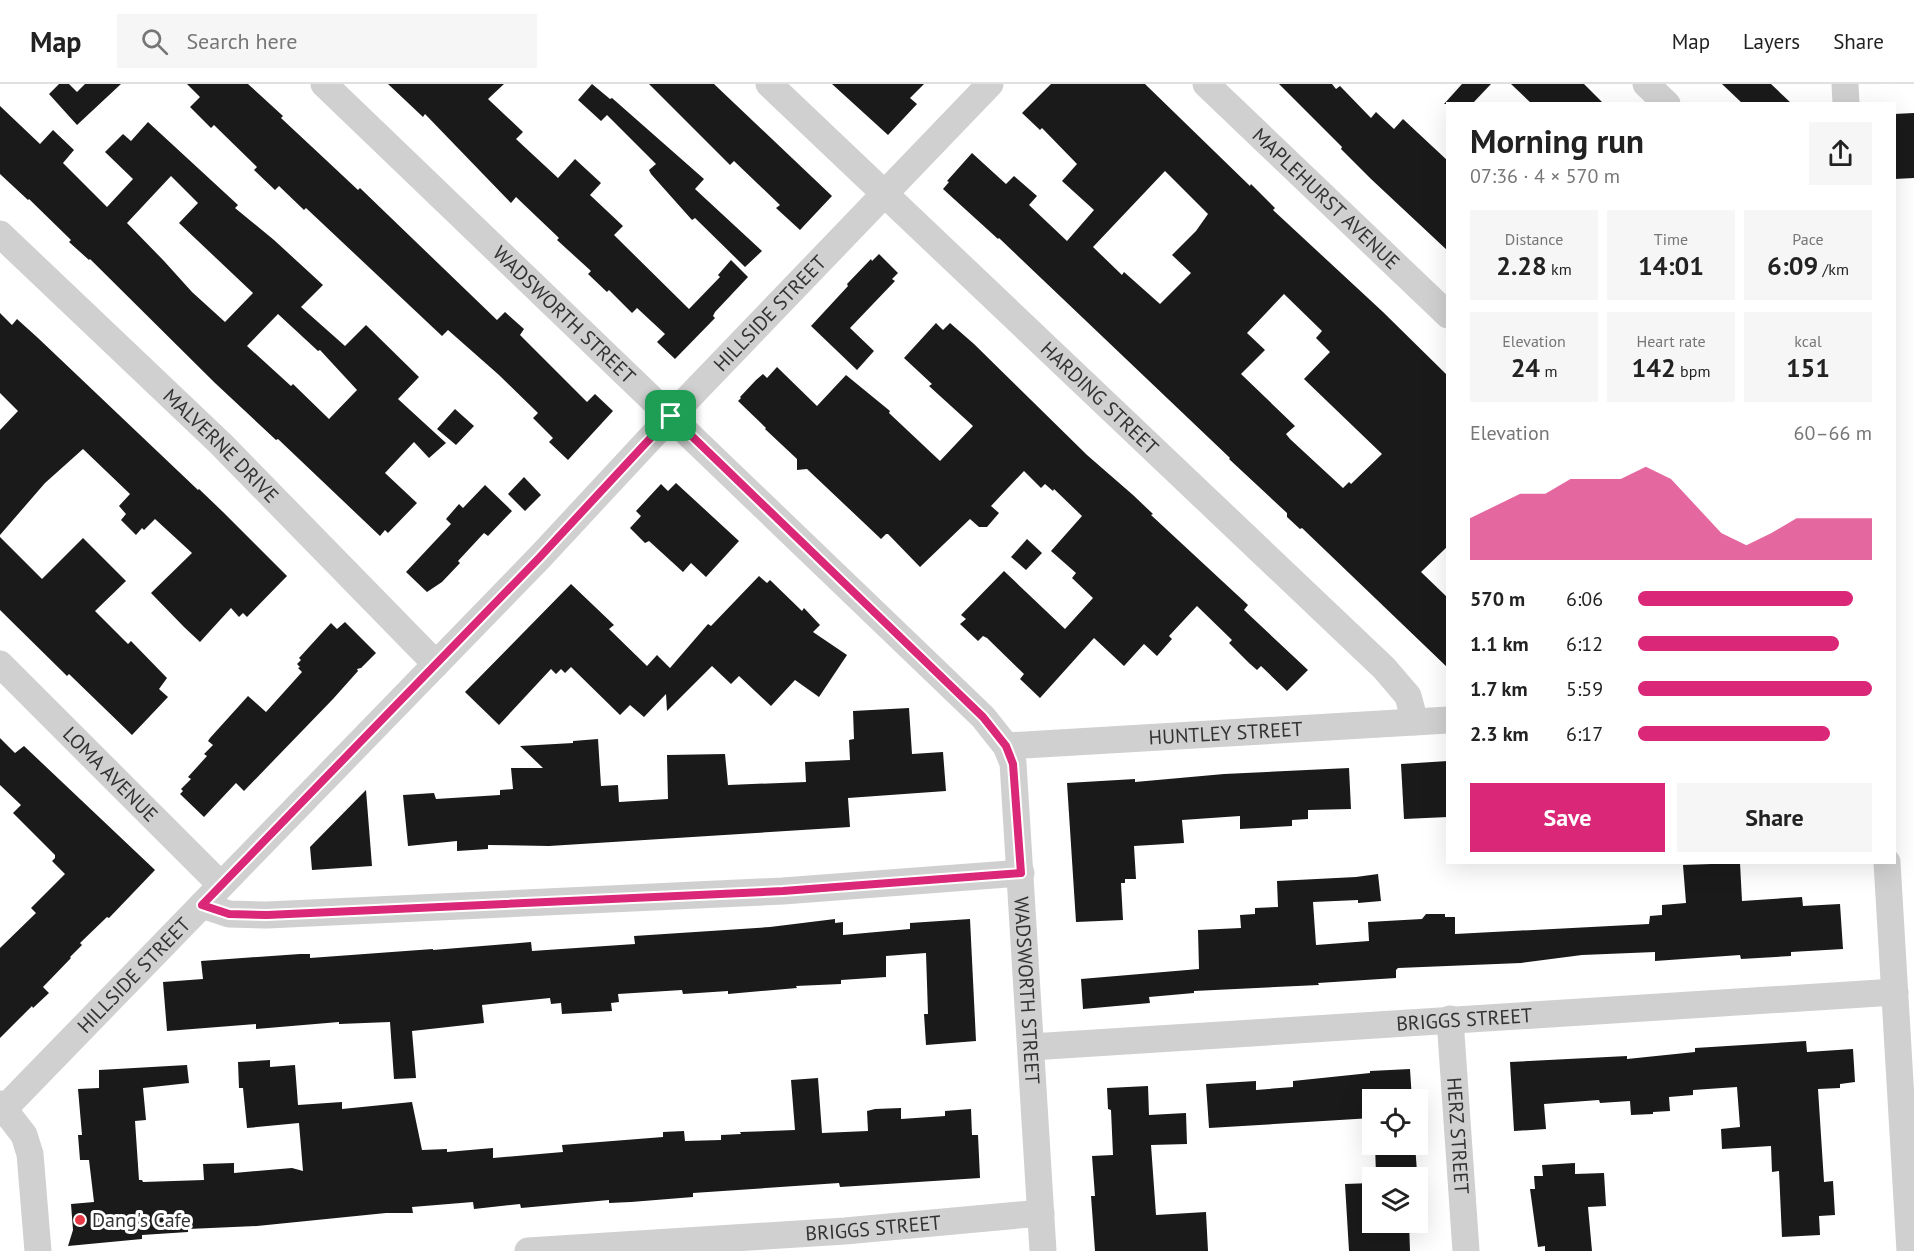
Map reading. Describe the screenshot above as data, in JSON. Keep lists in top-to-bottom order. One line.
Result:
{"streets":{"street":["MAPLEHURST AVENUE","HILLSIDE STREET","WADSWORTH STREET","HARDING STREET","MALVERNE DRIVE","HUNTLEY STREET","LOMA AVENUE","BRIGGS STREET","HERZ STREET"]},"crossings":[["HILLSIDE STREET","WADSWORTH STREET"],["HILLSIDE STREET","HARDING STREET"],["HILLSIDE STREET","MALVERNE DRIVE"],["HILLSIDE STREET","LOMA AVENUE"],["WADSWORTH STREET","HUNTLEY STREET"],["WADSWORTH STREET","BRIGGS STREET"],["HARDING STREET","HUNTLEY STREET"],["BRIGGS STREET","HERZ STREET"]],"places":["Dang's Cafe"],"page":{"header":"Map","search":"Search here","nav":["Map","Layers","Share"],"heading":["Morning run","07:36 · 4 × 570 m"],"stats":[["Distance","2.28 km"],["Time","14:01"],["Pace","6:09 /km"],["Elevation","24 m"],["Heart rate","142 bpm"],["kcal","151"]],"chart":["Elevation","60–66 m"],"list":[{"name":"570 m","note":"6:06"},{"name":"1.1 km","note":"6:12"},{"name":"1.7 km","note":"5:59"},{"name":"2.3 km","note":"6:17"}],"buttons":["Save","Share"]}}
